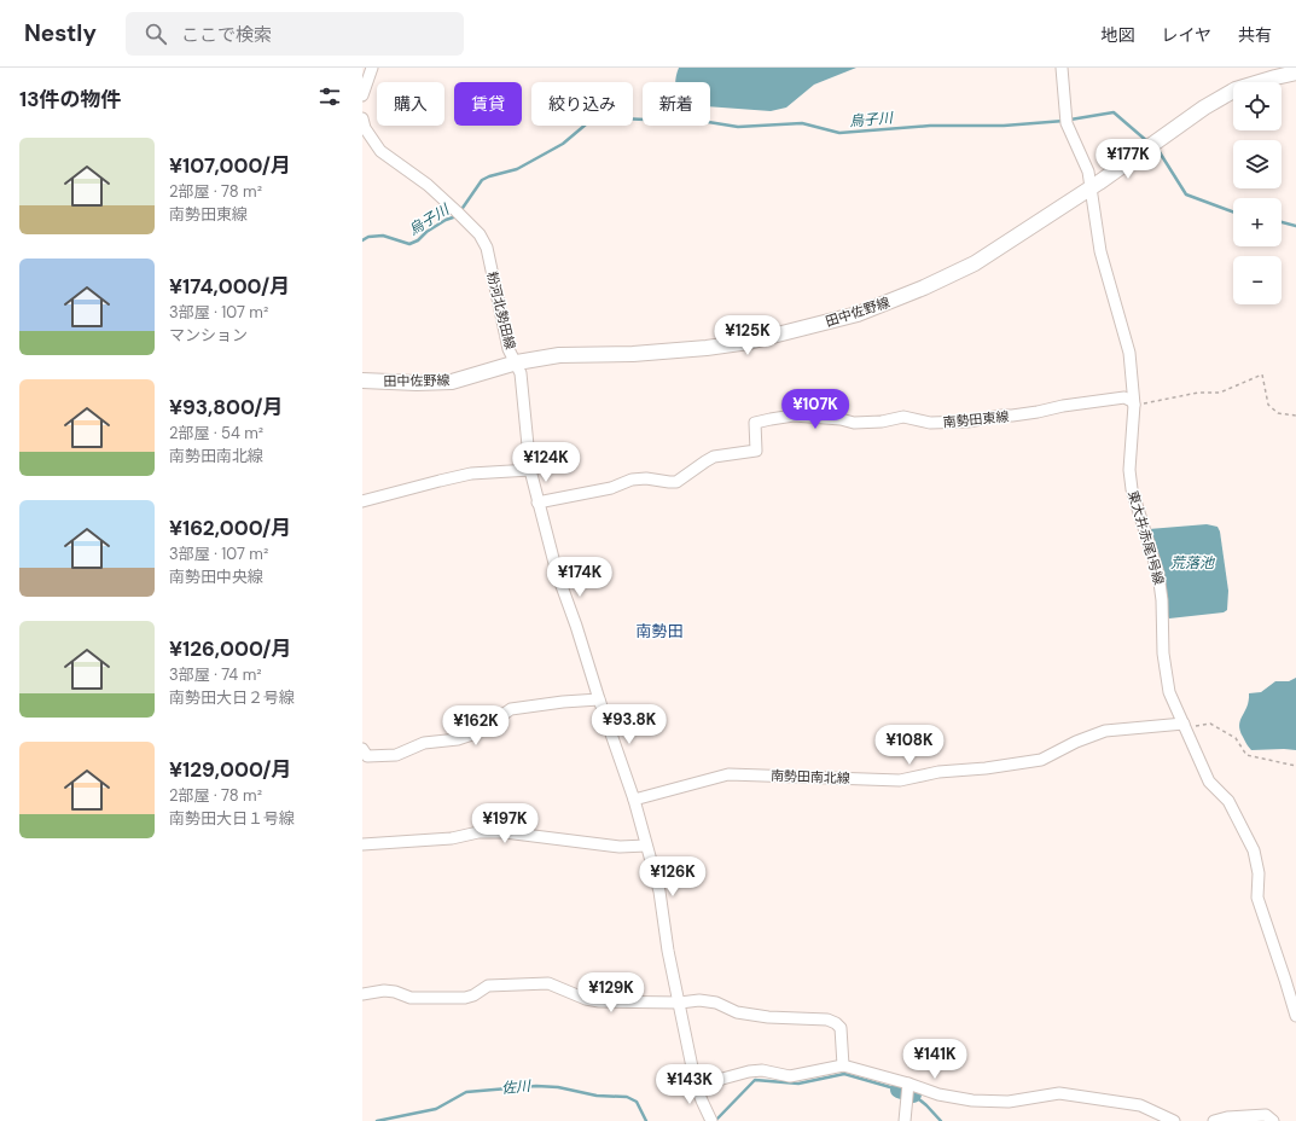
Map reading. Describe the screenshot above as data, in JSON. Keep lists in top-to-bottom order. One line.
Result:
{"streets":{"street":["粉河北勢田線","田中佐野線","南勢田東線","東大井赤尾1号線","南勢田南北線"]},"crossings":[["粉河北勢田線","田中佐野線"],["粉河北勢田線","南勢田東線"],["粉河北勢田線","南勢田南北線"],["田中佐野線","東大井赤尾1号線"],["南勢田東線","東大井赤尾1号線"],["東大井赤尾1号線","南勢田南北線"]],"districts":["南勢田"],"water":["烏子川","荒落池","佐川"],"page":{"header":"Nestly","search":"ここで検索","nav":["地図","レイヤ","共有"],"heading":"13件の物件","map_buttons":["+","−"],"chip":["購入","賃貸","絞り込み","新着"],"list":[{"name":"¥107,000/月","note":"2部屋 · 78 m² · 南勢田東線"},{"name":"¥174,000/月","note":"3部屋 · 107 m² · マンション"},{"name":"¥93,800/月","note":"2部屋 · 54 m² · 南勢田南北線"},{"name":"¥162,000/月","note":"3部屋 · 107 m² · 南勢田中央線"},{"name":"¥126,000/月","note":"3部屋 · 74 m² · 南勢田大日２号線"},{"name":"¥129,000/月","note":"2部屋 · 78 m² · 南勢田大日１号線"}],"price":["¥177K","¥125K","¥107K","¥124K","¥174K","¥93.8K","¥162K","¥108K","¥197K","¥126K","¥129K","¥141K","¥143K"]}}
